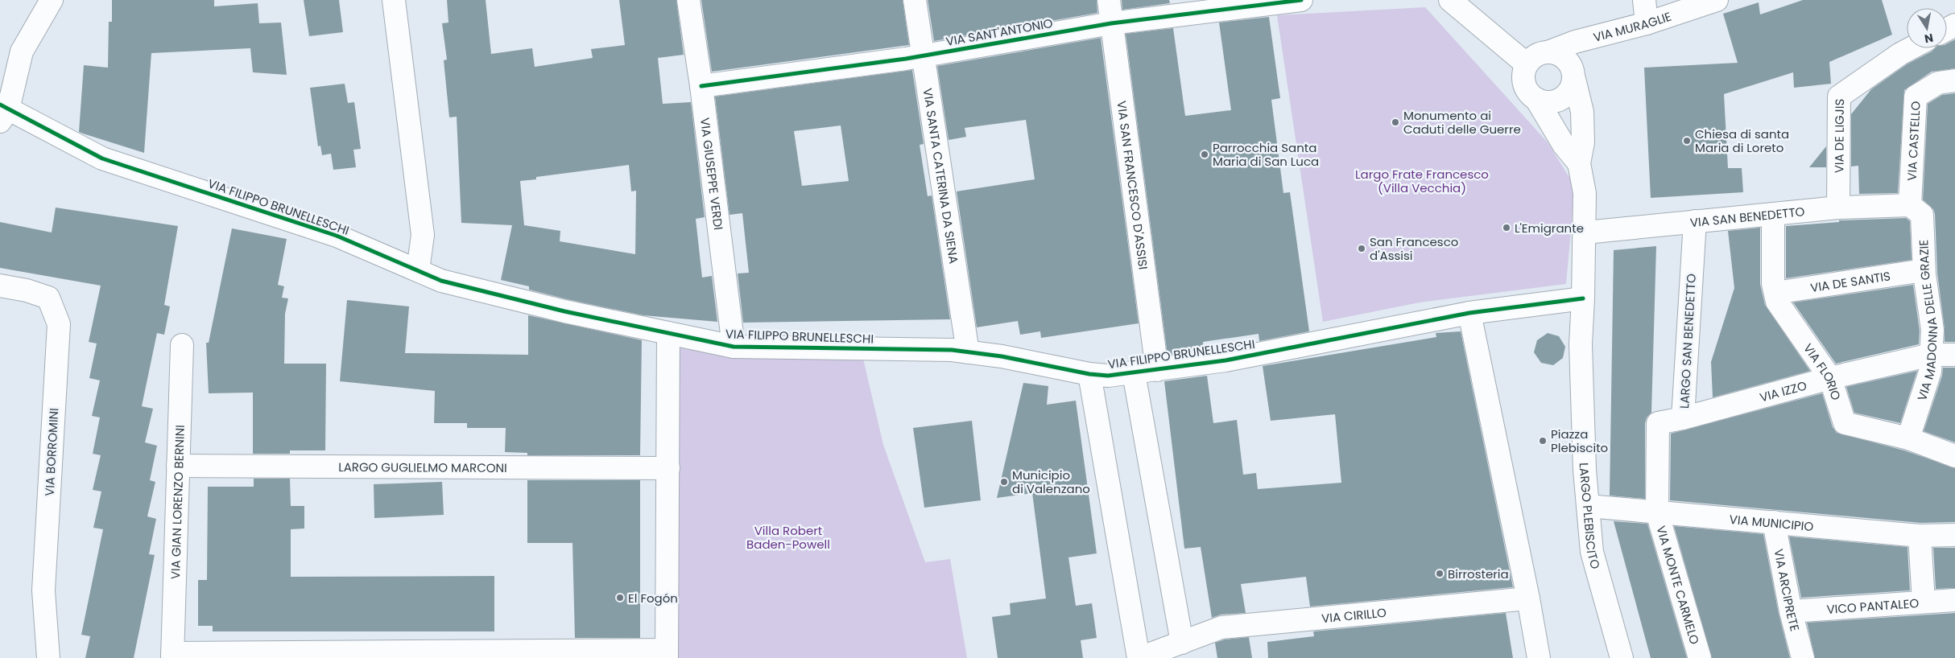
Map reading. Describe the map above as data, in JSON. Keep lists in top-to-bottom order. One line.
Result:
{"streets":{"street":["VIA MURAGLIE","VIA SANT'ANTONIO","VIA DE LIGJIS","VIA CASTELLO","VIA GIUSEPPE VERDI","VIA SANTA CATERINA DA SIENA","VIA SAN FRANCESCO D'ASSISI","VIA FILIPPO BRUNELLESCHI","VIA SAN BENEDETTO","VIA DE SANTIS","VIA MADONNA DELLE GRAZIE","LARGO SAN BENEDETTO","VIA FLORIO","VIA IZZO","VIA BORROMINI","LARGO GUGLIELMO MARCONI","VIA GIAN LORENZO BERNINI","LARGO PLEBISCITO","VIA MUNICIPIO","VIA MONTE CARMELO","VIA ARCIPRETE","VICO PANTALEO","VIA CIRILLO"]},"crossings":[["VIA SANT'ANTONIO","VIA GIUSEPPE VERDI"],["VIA SANT'ANTONIO","VIA SANTA CATERINA DA SIENA"],["VIA SANT'ANTONIO","VIA SAN FRANCESCO D'ASSISI"],["VIA DE LIGJIS","VIA SAN BENEDETTO"],["VIA CASTELLO","VIA SAN BENEDETTO"],["VIA CASTELLO","VIA MADONNA DELLE GRAZIE"],["VIA GIUSEPPE VERDI","VIA FILIPPO BRUNELLESCHI"],["VIA SANTA CATERINA DA SIENA","VIA FILIPPO BRUNELLESCHI"],["VIA SAN FRANCESCO D'ASSISI","VIA FILIPPO BRUNELLESCHI"],["VIA FILIPPO BRUNELLESCHI","LARGO PLEBISCITO"],["VIA SAN BENEDETTO","VIA MADONNA DELLE GRAZIE"],["VIA SAN BENEDETTO","LARGO SAN BENEDETTO"],["VIA SAN BENEDETTO","VIA FLORIO"],["VIA SAN BENEDETTO","LARGO PLEBISCITO"],["VIA DE SANTIS","VIA MADONNA DELLE GRAZIE"],["VIA DE SANTIS","VIA FLORIO"],["VIA MADONNA DELLE GRAZIE","VIA FLORIO"],["VIA MADONNA DELLE GRAZIE","VIA IZZO"],["LARGO SAN BENEDETTO","VIA IZZO"],["LARGO SAN BENEDETTO","VIA MUNICIPIO"],["LARGO SAN BENEDETTO","VIA MONTE CARMELO"],["VIA FLORIO","VIA IZZO"],["LARGO GUGLIELMO MARCONI","VIA GIAN LORENZO BERNINI"],["LARGO PLEBISCITO","VIA MUNICIPIO"],["VIA MUNICIPIO","VIA MONTE CARMELO"],["VIA MUNICIPIO","VIA ARCIPRETE"],["VIA ARCIPRETE","VICO PANTALEO"]],"parks":["Largo Frate Francesco (Villa Vecchia)","Villa Robert Baden-Powell"],"places":["Monumento ai Caduti delle Guerre","Chiesa di santa Maria di Loreto","Parrocchia Santa Maria di San Luca","L'Emigrante","San Francesco d'Assisi","Piazza Plebiscito","Municipio di Valenzano","Birrosteria","El Fogón"],"north":"bottom"}
